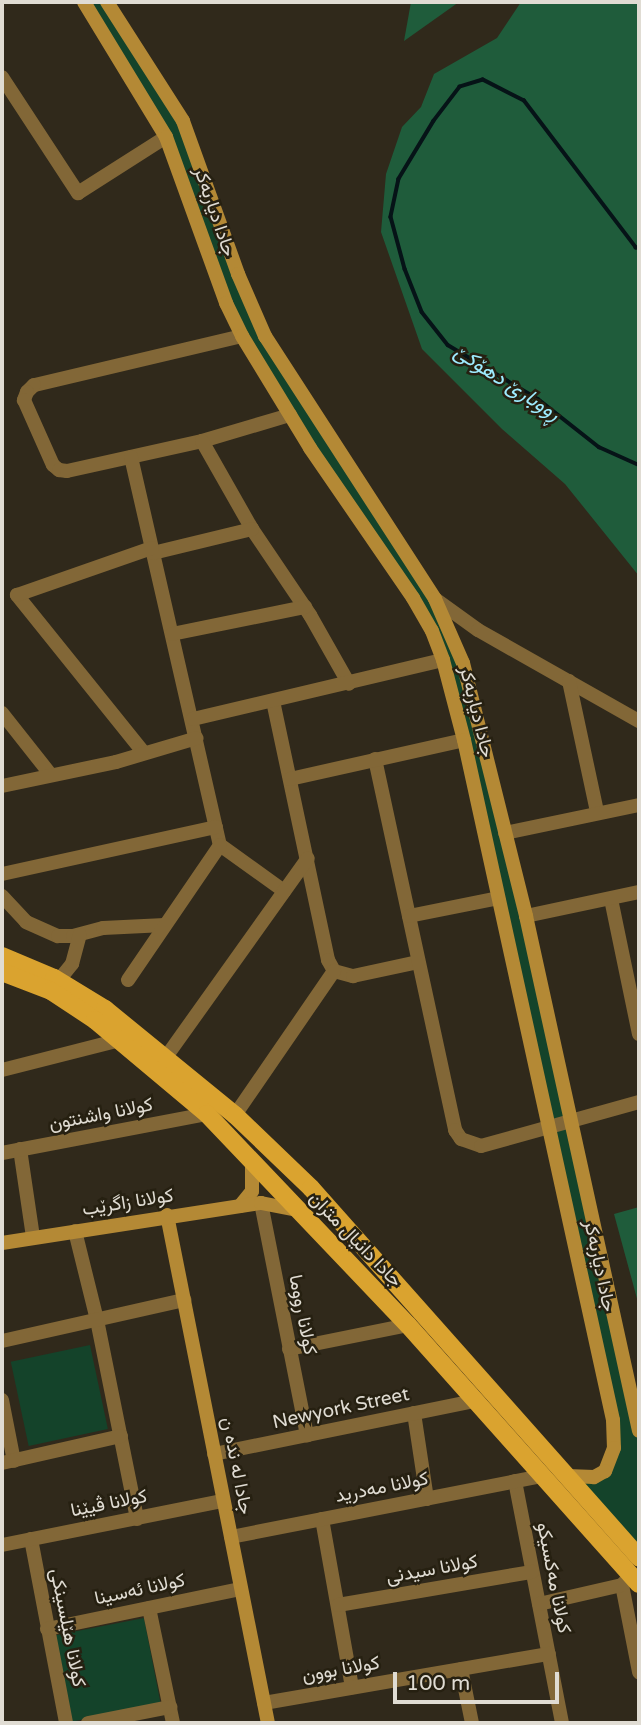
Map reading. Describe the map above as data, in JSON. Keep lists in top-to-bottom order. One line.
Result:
{"streets":{"main road":["جادا دیاربه‌كر","كولانا زاگرێب","جادا دانيال متران","جادا له نده ن"],"street":["كولانا واشنتون","كولانا رووما","Newyork Street","كولانا مه‌درید","كولانا ڤیێنا","كولانا سيدنى","كولانا مەکسیکو","كولانا ئەسینا","كولانا ھێلسینکی","كولانا بوون"]},"crossings":[["جادا دیاربه‌كر","جادا دانيال متران"],["كولانا واشنتون","جادا دانيال متران"],["كولانا زاگرێب","جادا دانيال متران"],["كولانا زاگرێب","كولانا رووما"],["كولانا زاگرێب","جادا له نده ن"],["جادا دانيال متران","Newyork Street"],["جادا دانيال متران","كولانا مه‌درید"],["كولانا رووما","Newyork Street"],["Newyork Street","جادا له نده ن"],["جادا له نده ن","كولانا مه‌درید"],["جادا له نده ن","كولانا ڤیێنا"],["جادا له نده ن","كولانا ئەسینا"],["جادا له نده ن","كولانا بوون"],["كولانا مه‌درید","كولانا مەکسیکو"],["كولانا ڤیێنا","كولانا ھێلسینکی"],["كولانا سيدنى","كولانا مەکسیکو"],["كولانا مەکسیکو","كولانا بوون"],["كولانا ئەسینا","كولانا ھێلسینکی"]],"water":["ڕووبارێ دهۆكێ"],"scale_bar":"100 m"}
